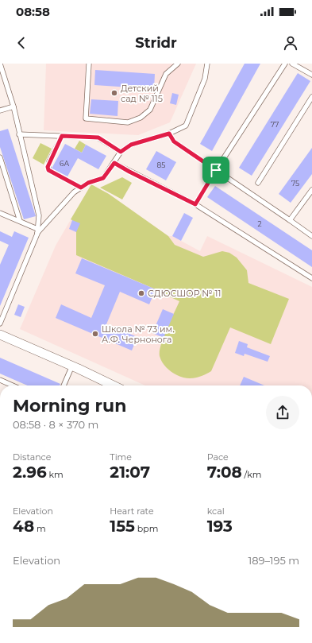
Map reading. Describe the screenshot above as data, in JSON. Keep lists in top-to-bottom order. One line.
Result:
{"places":["Детский сад № 115","СДЮСШОР № 11","Школа № 73 им. А.Ф. Чернонога"],"house_numbers":["77","6А","85","75","2"],"page":{"status":"08:58","header":"Stridr","heading":["Morning run","08:58 · 8 × 370 m"],"stats":[["Distance","2.96 km"],["Time","21:07"],["Pace","7:08 /km"],["Elevation","48 m"],["Heart rate","155 bpm"],["kcal","193"]],"chart":["Elevation","189–195 m"]}}
